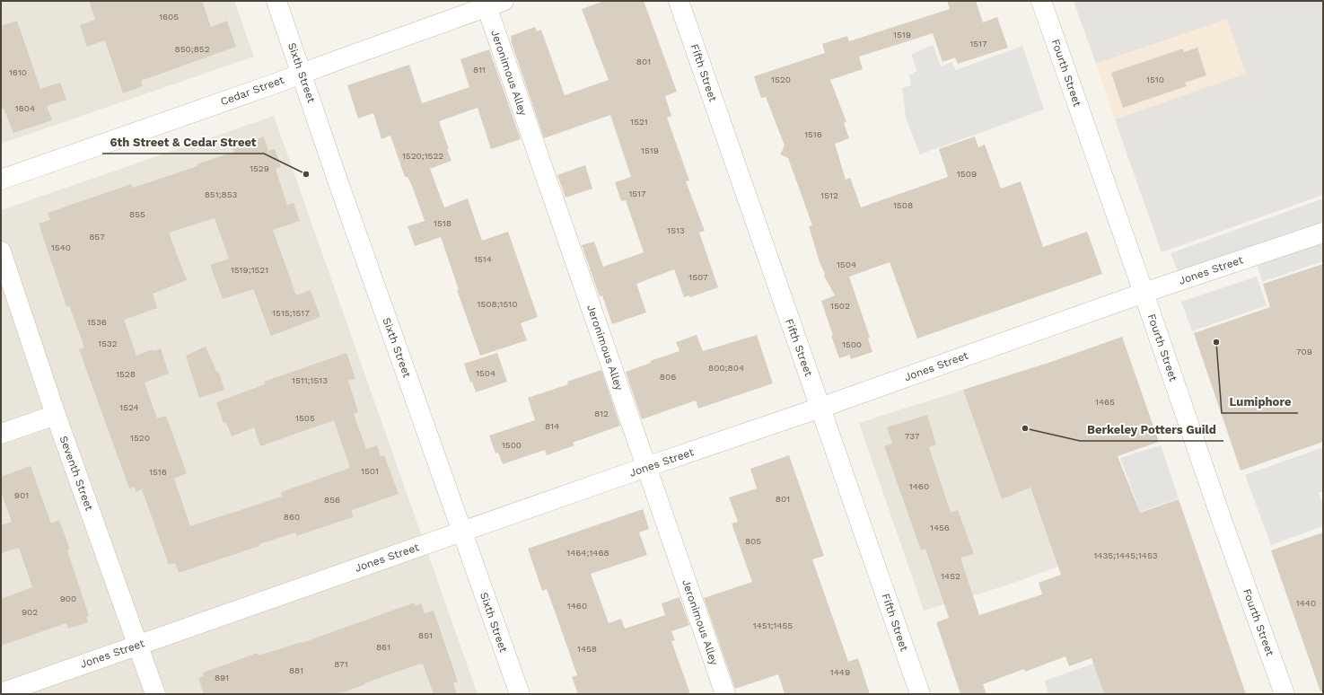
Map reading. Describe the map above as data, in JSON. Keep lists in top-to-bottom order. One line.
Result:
{"streets":{"street":["Sixth Street","Jeronimous Alley","Fifth Street","Fourth Street","Cedar Street","Jones Street","Seventh Street"]},"crossings":[["Sixth Street","Cedar Street"],["Sixth Street","Jones Street"],["Jeronimous Alley","Cedar Street"],["Jeronimous Alley","Jones Street"],["Fifth Street","Jones Street"],["Fourth Street","Jones Street"],["Jones Street","Seventh Street"]],"places":["6th Street & Cedar Street","Lumiphore","Berkeley Potters Guild"],"house_numbers":["1605","1519","1517","850;852","801","811","1610","1520","1510","1604","1521","1516","1519","1520;1522","1529","1509","1517","851;853","1512","1508","855","1518","1513","857","1540","1514","1504","1519;1521","1507","1508;1510","1502","1515;1517","1536","1532","1500","709","800;804","1504","1528","806","1511;1513","1465","1524","812","1505","814","737","1520","1500","1501","1516","1460","901","801","856","860","1456","805","1464;1468","1435;1445;1453","1452","900","1440","1460","902","1451;1455","851","861","1458","871","881","1449","891"]}
